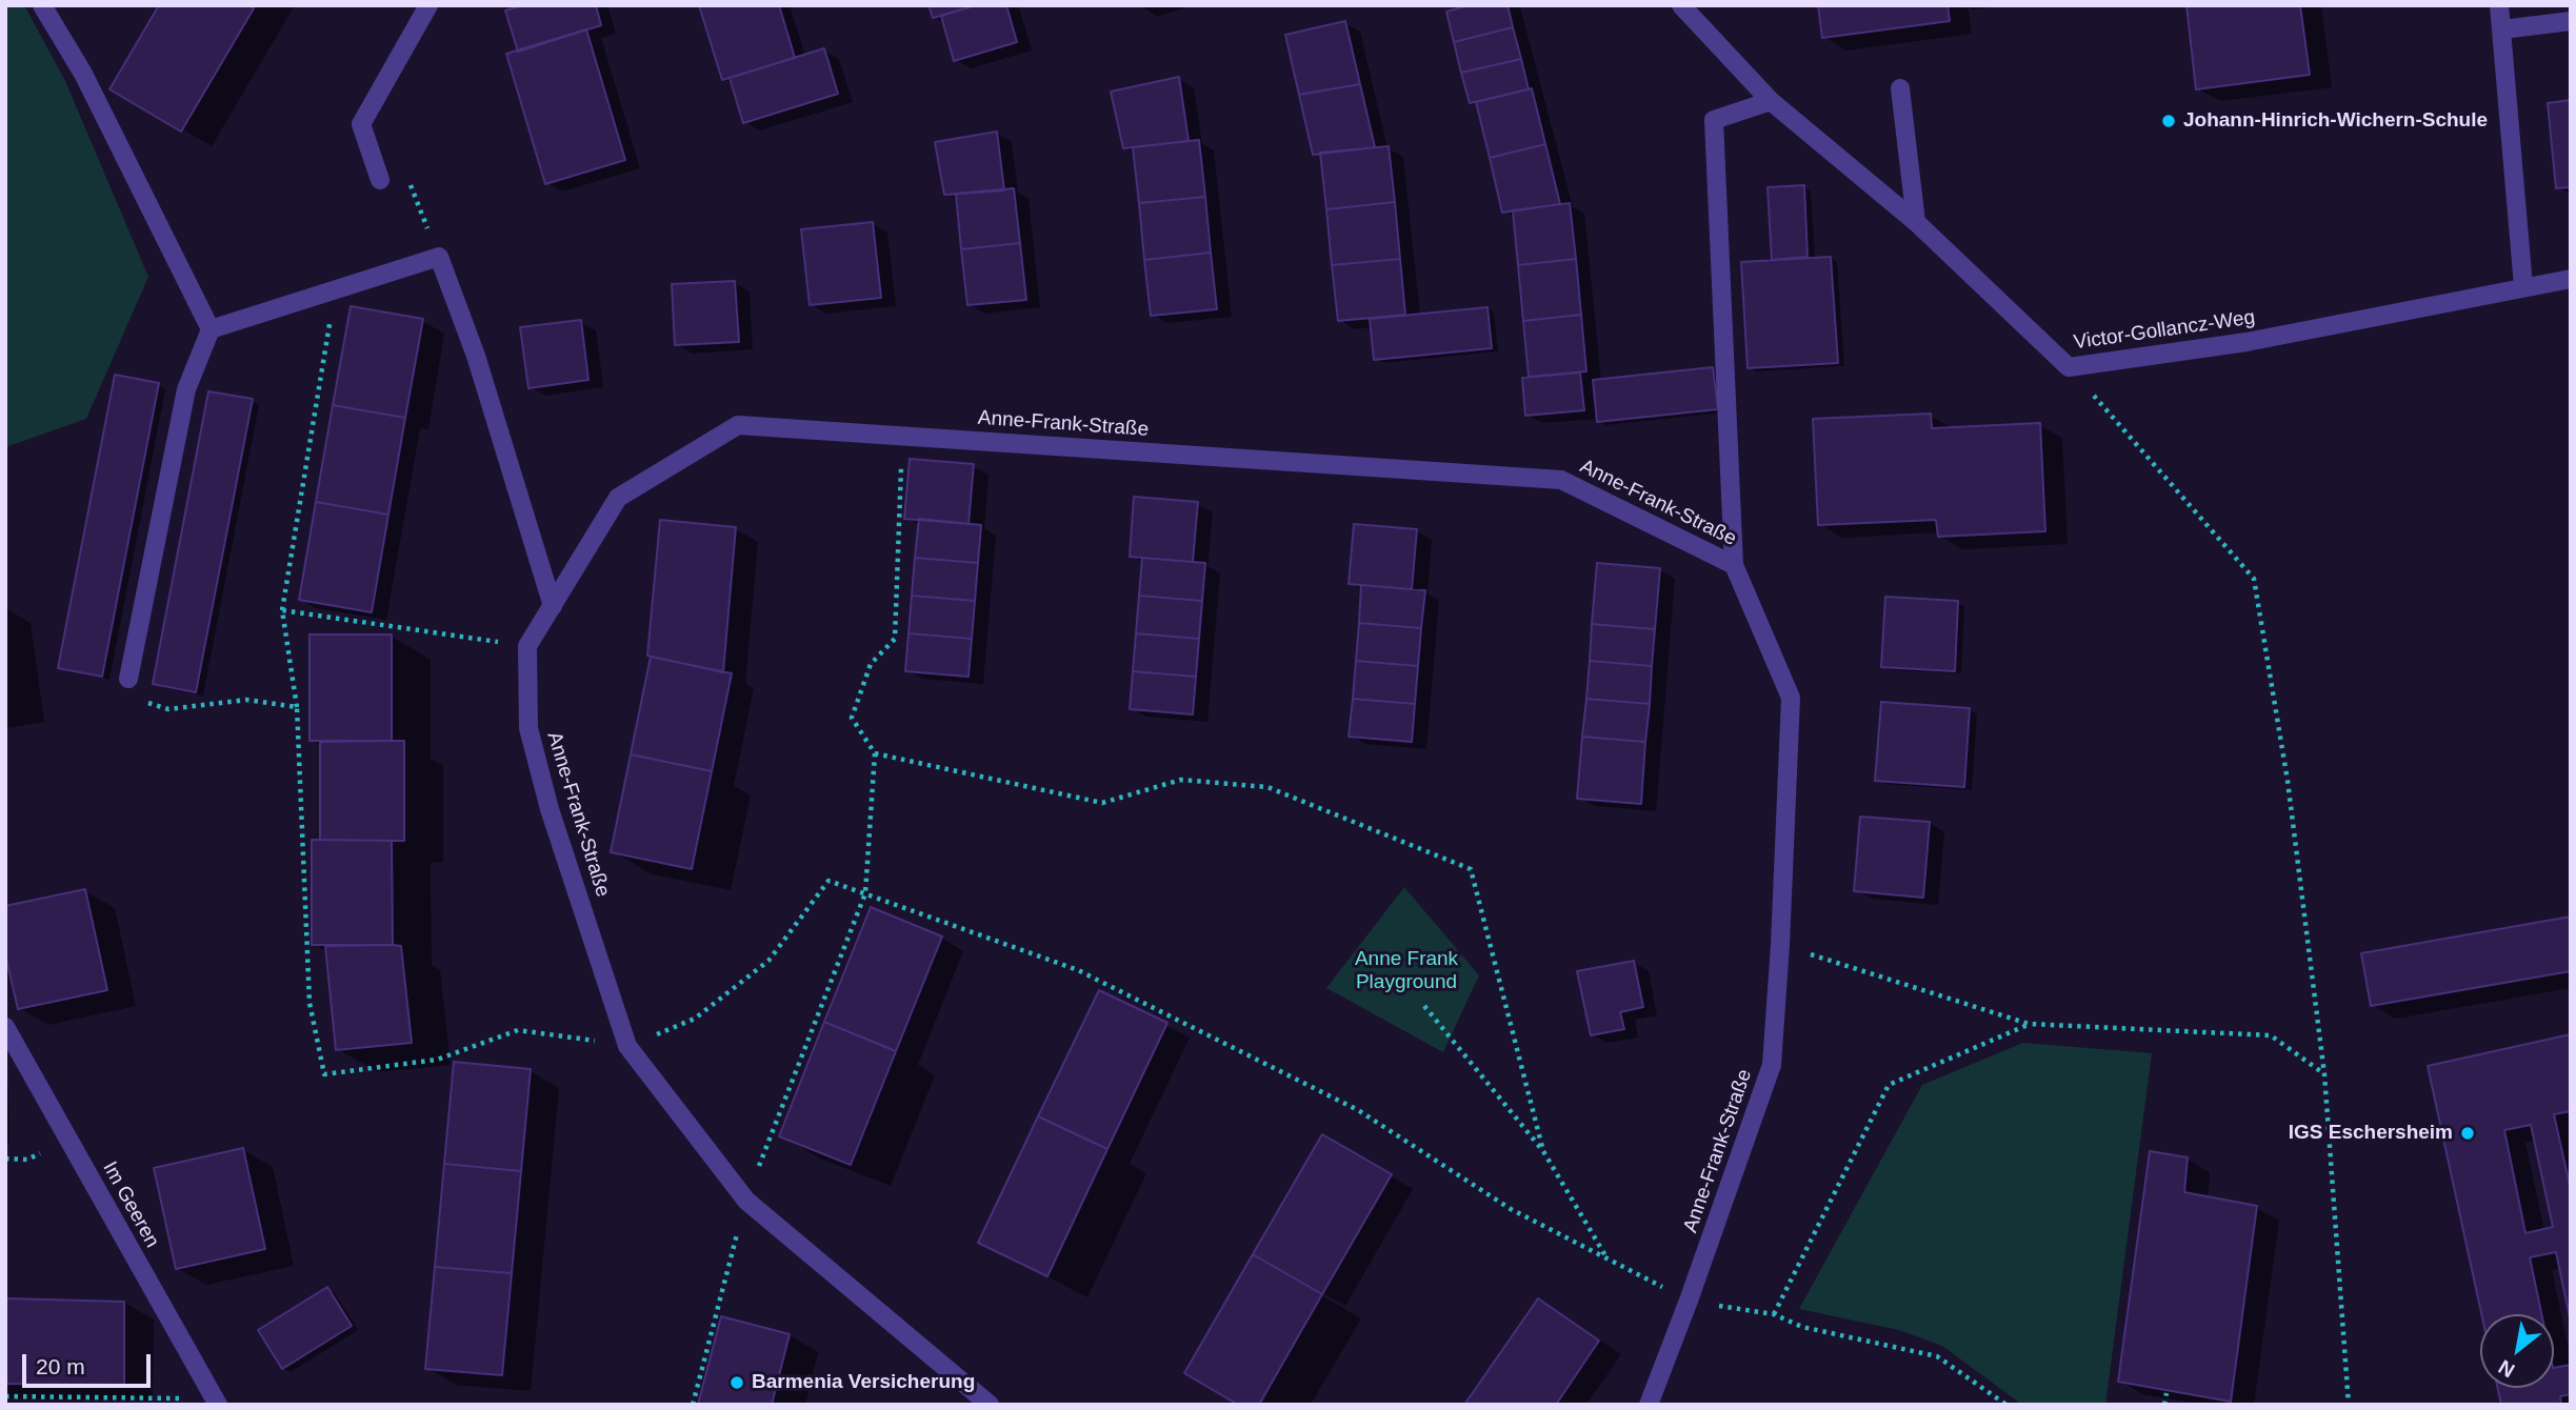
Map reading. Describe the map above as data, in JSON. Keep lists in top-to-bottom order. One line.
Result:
{"streets":{"street":["Victor-Gollancz-Weg","Anne-Frank-Straße","Im Geeren"]},"parks":["Anne Frank Playground"],"places":["Johann-Hinrich-Wichern-Schule","IGS Eschersheim","Barmenia Versicherung"],"scale_bar":"20 m","north":"bottom left"}
